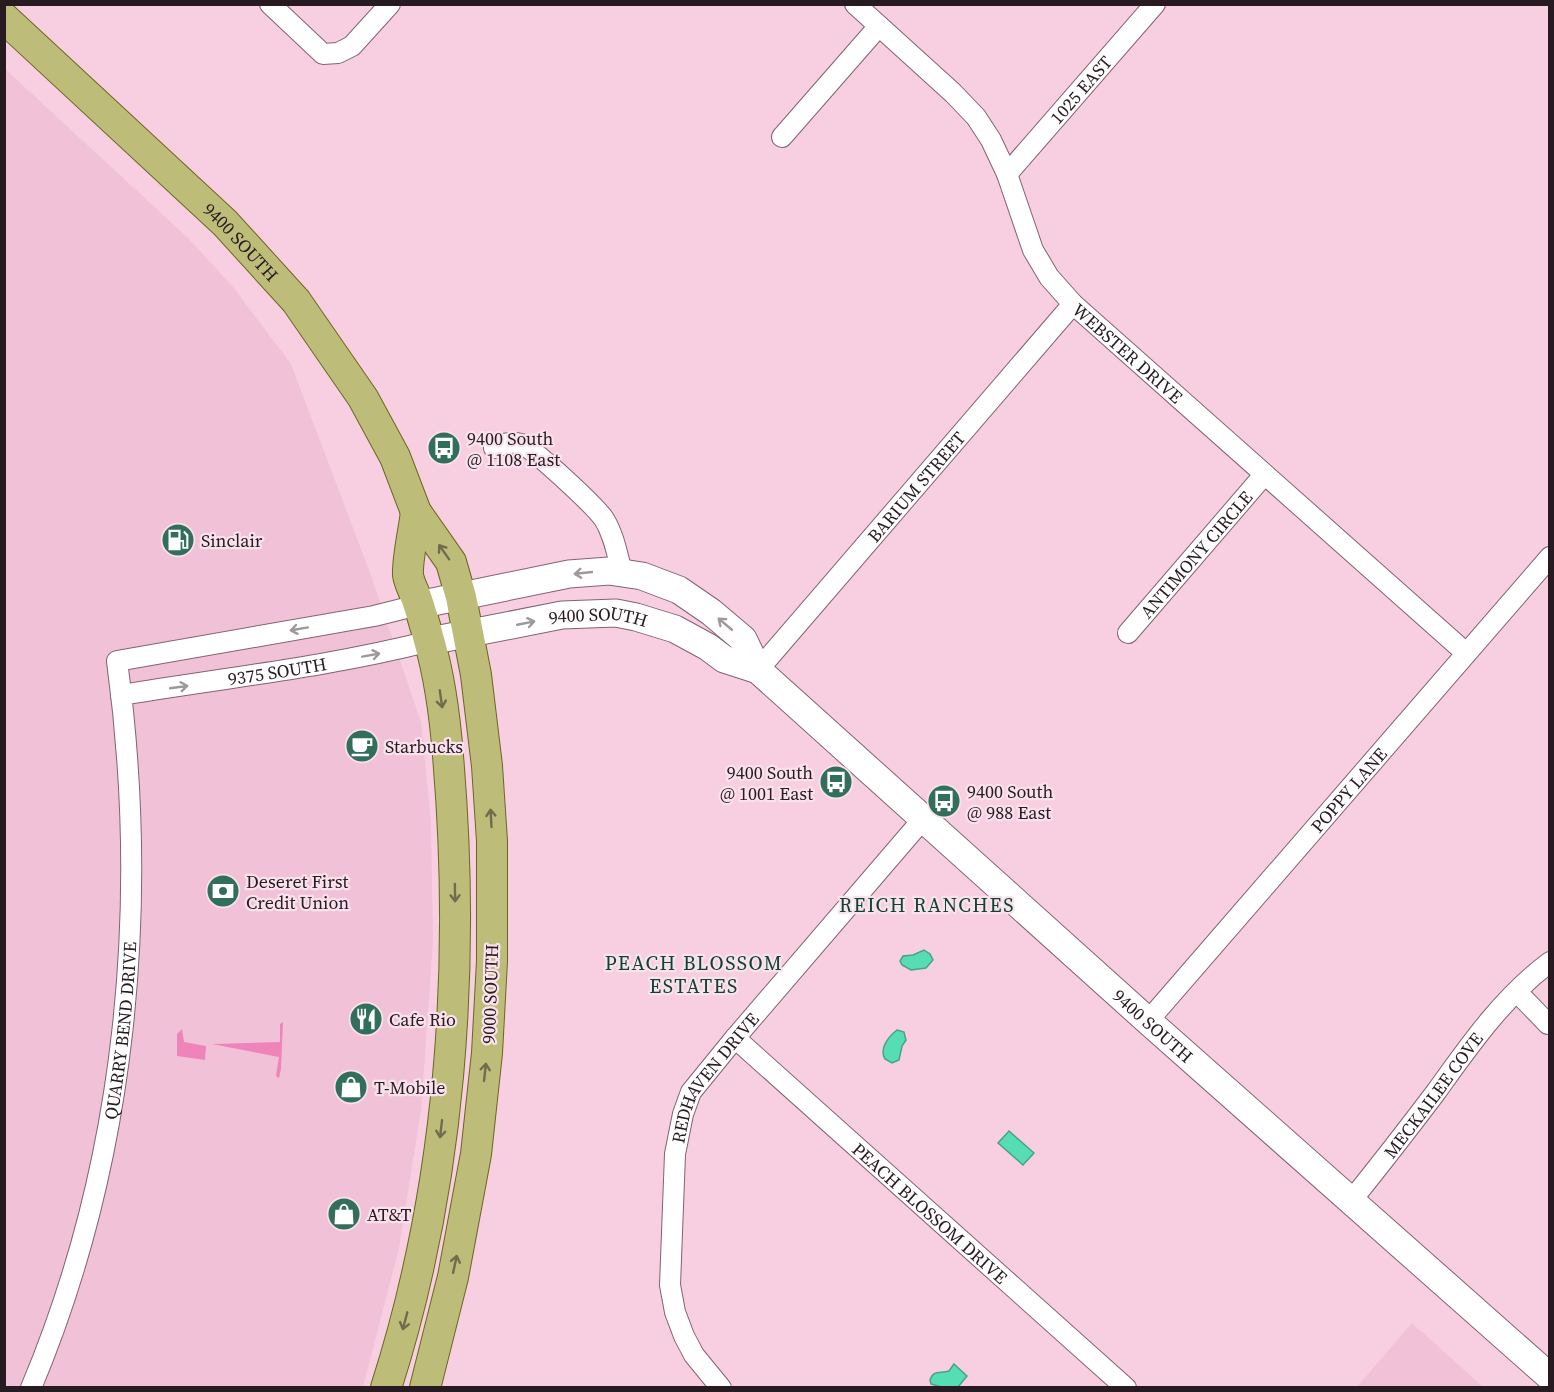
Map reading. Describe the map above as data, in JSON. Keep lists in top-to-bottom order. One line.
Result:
{"streets":{"main road":["9400 SOUTH","9000 SOUTH"],"street":["1025 EAST","WEBSTER DRIVE","BARIUM STREET","ANTIMONY CIRCLE","9375 SOUTH","POPPY LANE","QUARRY BEND DRIVE","REDHAVEN DRIVE","MECKAILEE COVE","PEACH BLOSSOM DRIVE"]},"crossings":[["1025 EAST","WEBSTER DRIVE"],["9400 SOUTH","BARIUM STREET"],["9400 SOUTH","9375 SOUTH"],["9400 SOUTH","POPPY LANE"],["9400 SOUTH","9000 SOUTH"],["9400 SOUTH","REDHAVEN DRIVE"],["9400 SOUTH","MECKAILEE COVE"],["WEBSTER DRIVE","BARIUM STREET"],["WEBSTER DRIVE","ANTIMONY CIRCLE"],["WEBSTER DRIVE","POPPY LANE"],["9375 SOUTH","9000 SOUTH"],["9375 SOUTH","QUARRY BEND DRIVE"],["REDHAVEN DRIVE","PEACH BLOSSOM DRIVE"]],"districts":["REICH RANCHES","PEACH BLOSSOM ESTATES"],"places":{"bus stop":["9400 South @ 1108 East","9400 South @ 1001 East","9400 South @ 988 East"],"fuel station":["Sinclair"],"cafe":["Starbucks"],"bank":["Deseret First Credit Union"],"restaurant":["Cafe Rio"],"shop":["T-Mobile","AT&T"]}}
